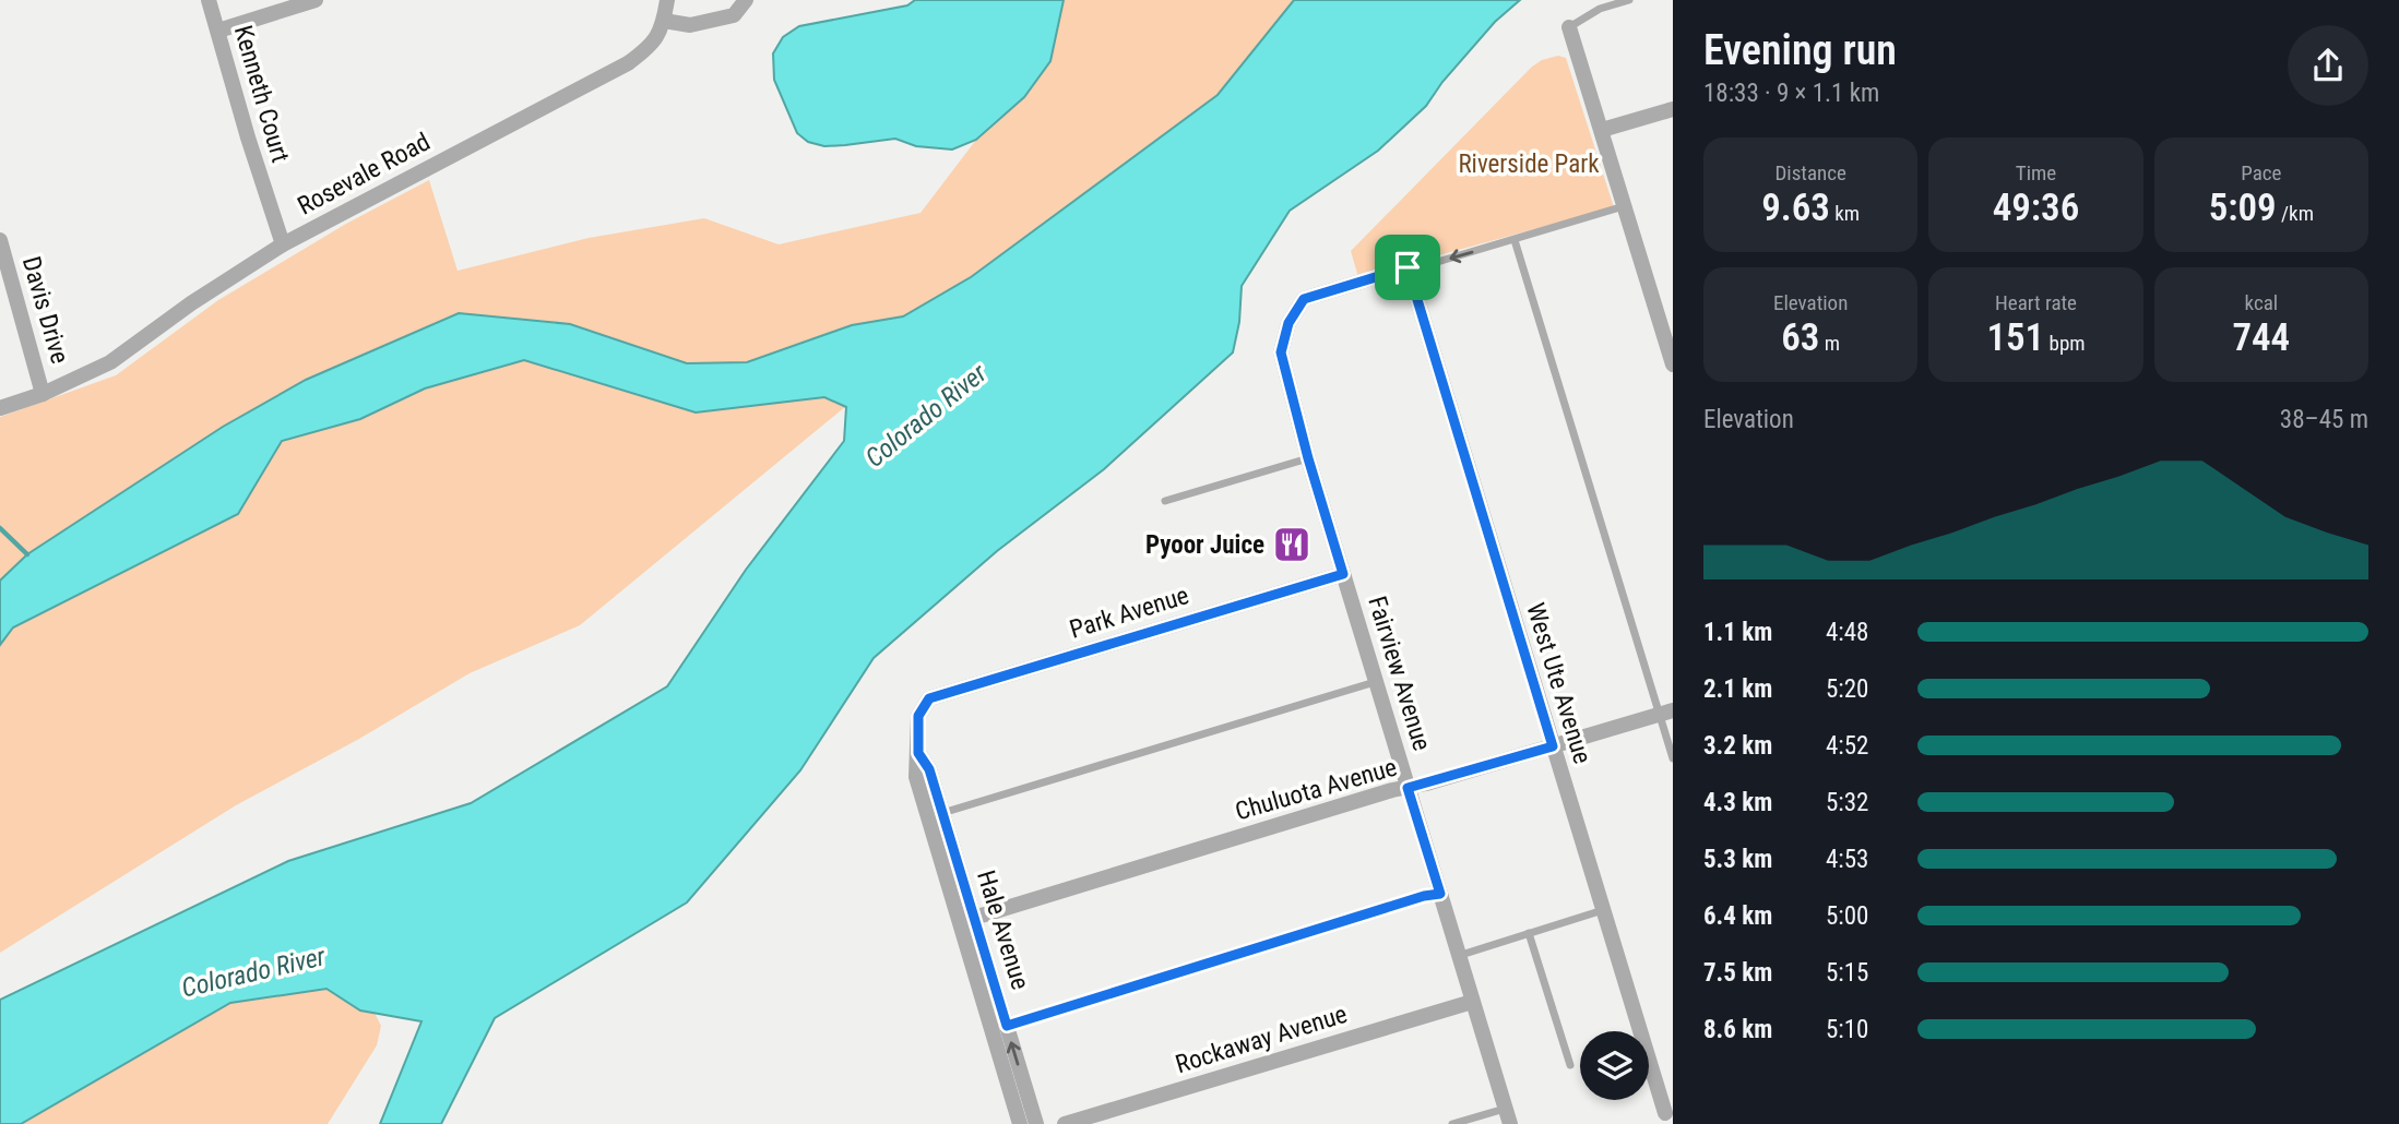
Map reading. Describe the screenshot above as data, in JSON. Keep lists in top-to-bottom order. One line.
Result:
{"streets":{"street":["Kenneth Court","Rosevale Road","Davis Drive","Park Avenue","Fairview Avenue","West Ute Avenue","Chuluota Avenue","Hale Avenue","Rockaway Avenue"]},"crossings":[["Kenneth Court","Rosevale Road"],["Rosevale Road","Davis Drive"],["Park Avenue","Fairview Avenue"],["Park Avenue","Hale Avenue"],["Fairview Avenue","West Ute Avenue"],["Fairview Avenue","Chuluota Avenue"],["Fairview Avenue","Rockaway Avenue"],["West Ute Avenue","Chuluota Avenue"],["Chuluota Avenue","Hale Avenue"]],"water":["Colorado River"],"parks":["Riverside Park"],"places":{"restaurant":["Pyoor Juice"]},"page":{"heading":["Evening run","18:33 · 9 × 1.1 km"],"stats":[["Distance","9.63 km"],["Time","49:36"],["Pace","5:09 /km"],["Elevation","63 m"],["Heart rate","151 bpm"],["kcal","744"]],"chart":["Elevation","38–45 m"],"list":[{"name":"1.1 km","note":"4:48"},{"name":"2.1 km","note":"5:20"},{"name":"3.2 km","note":"4:52"},{"name":"4.3 km","note":"5:32"},{"name":"5.3 km","note":"4:53"},{"name":"6.4 km","note":"5:00"},{"name":"7.5 km","note":"5:15"},{"name":"8.6 km","note":"5:10"}]}}
